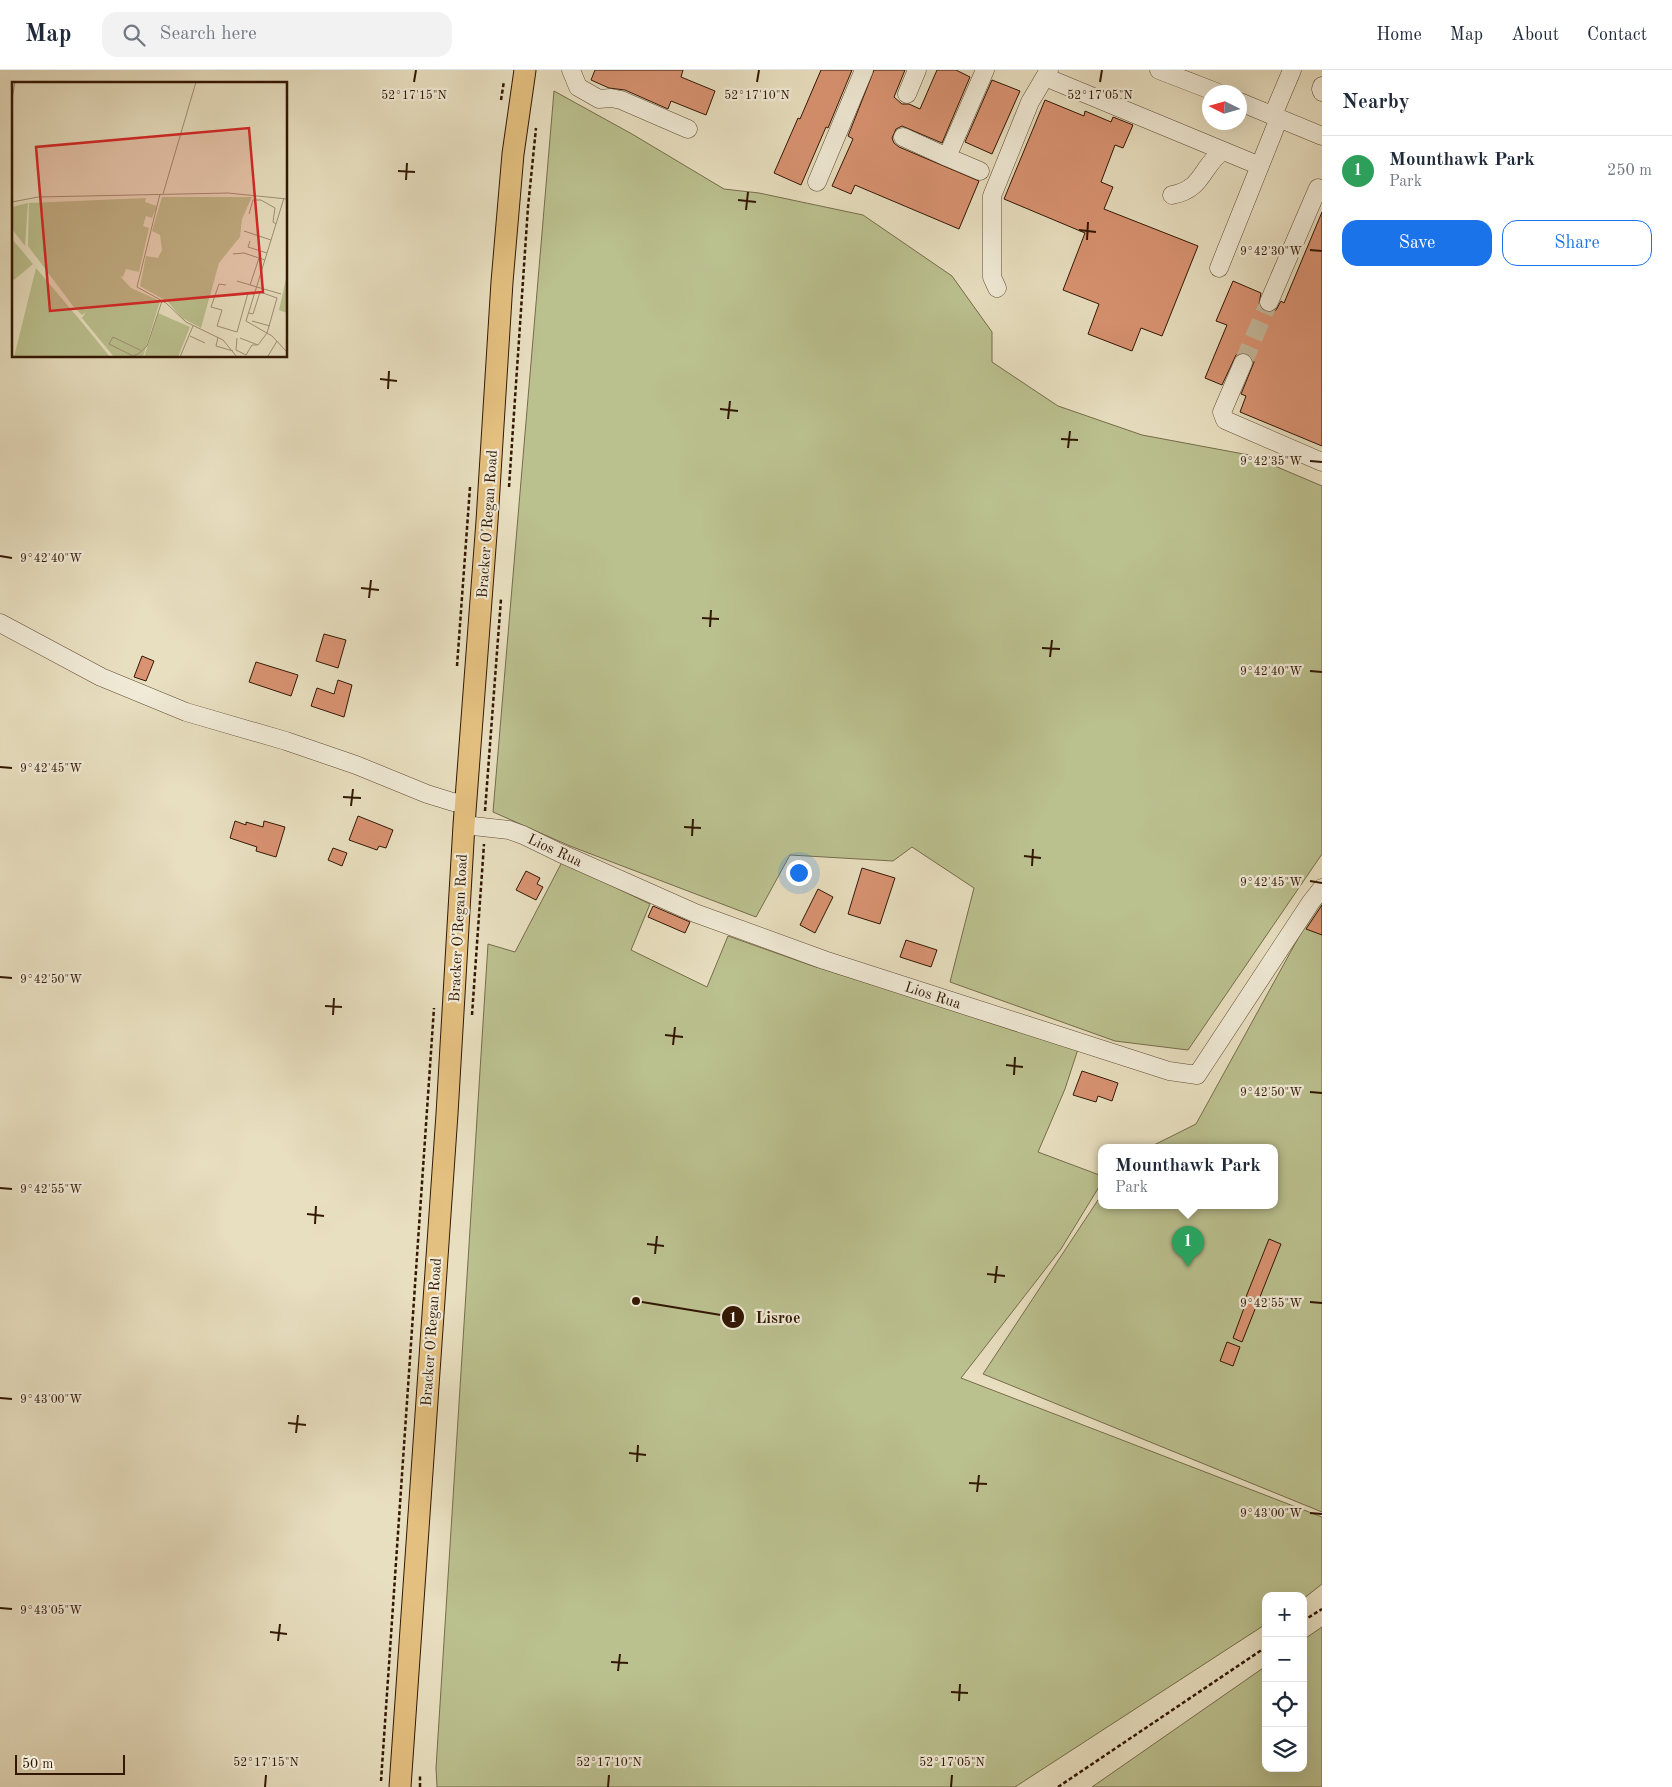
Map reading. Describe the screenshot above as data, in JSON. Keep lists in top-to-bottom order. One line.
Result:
{"streets":{"main road":["Bracker O'Regan Road"],"street":["Lios Rua"]},"crossings":[["Bracker O'Regan Road","Lios Rua"]],"places":["Lisroe"],"scale_bar":"50 m","north":"left","page":{"header":"Map","search":"Search here","nav":["Home","Map","About","Contact"],"heading":"Nearby","list":[{"mark":"1","name":"Mounthawk Park","note":"Park","value":"250 m"}],"buttons":["Save","Share"],"popup":["Mounthawk Park","Park"],"pins":"1","map_buttons":["+","−"],"scale":"50 m"},"coordinates":["52°17'15\"N","52°17'10\"N","52°17'05\"N","9°42'30\"W","9°42'35\"W","9°42'40\"W","9°42'45\"W","9°42'50\"W","9°42'55\"W","9°43'00\"W","9°43'05\"W"]}
